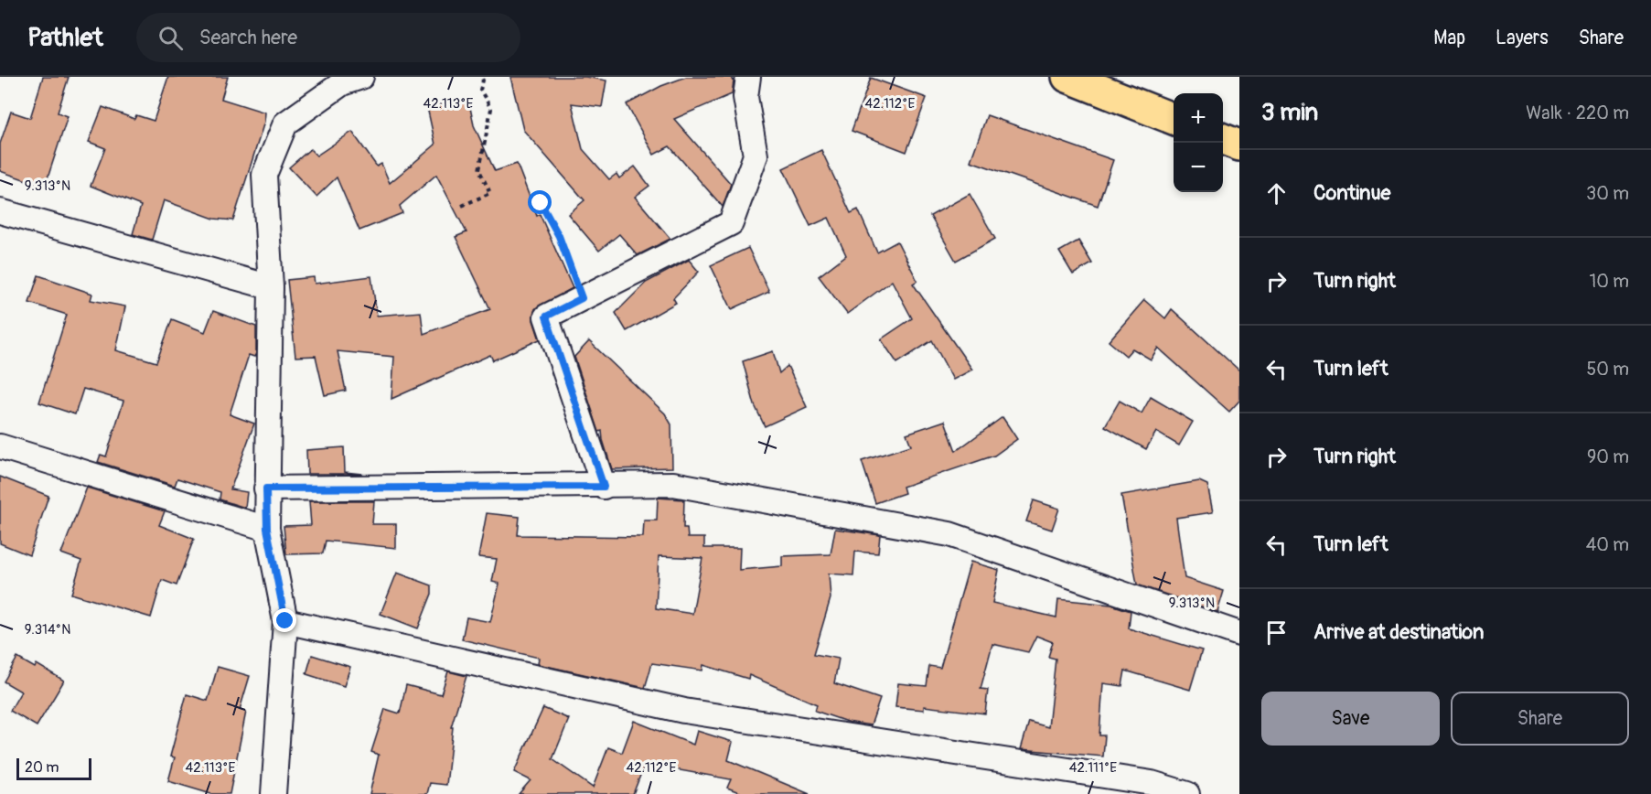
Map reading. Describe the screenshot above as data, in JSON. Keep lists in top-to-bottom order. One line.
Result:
{"scale_bar":"20 m","page":{"header":"Pathlet","search":"Search here","nav":["Map","Layers","Share"],"heading":["3 min","Walk · 220 m"],"map_buttons":["+","−"],"list":[["Continue","30 m"],["Turn right","10 m"],["Turn left","50 m"],["Turn right","90 m"],["Turn left","40 m"],"Arrive at destination"],"buttons":["Save","Share"],"scale":"20 m"},"coordinates":["42.113°E","42.112°E","9.313°N","9.314°N","42.111°E"]}
